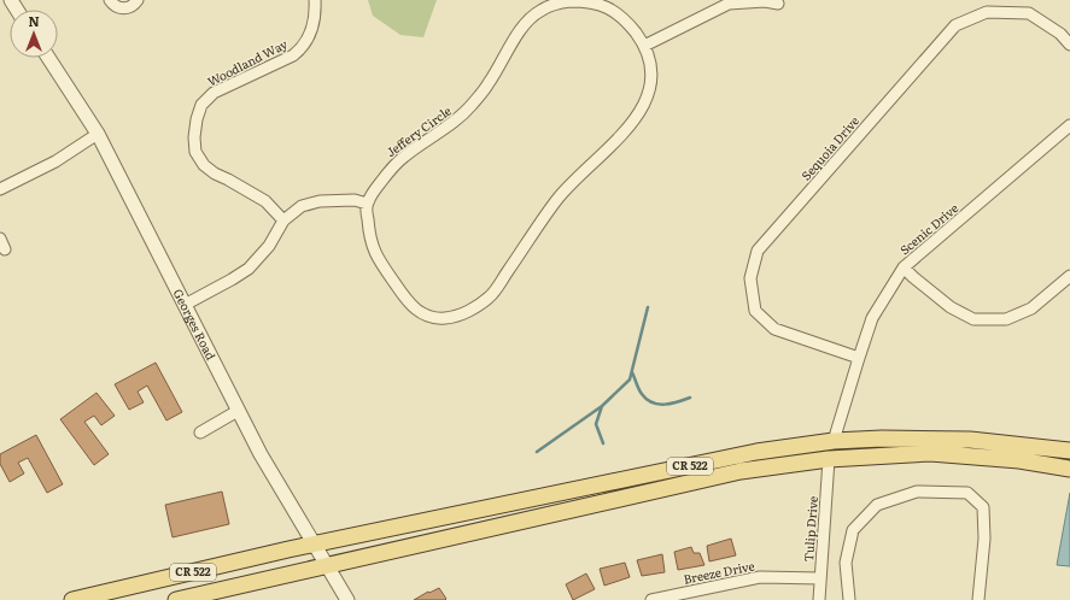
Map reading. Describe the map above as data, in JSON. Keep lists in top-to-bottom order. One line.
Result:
{"streets":{"main road":["CR 522"],"street":["Woodland Way","Jeffery Circle","Sequoia Drive","Scenic Drive","Georges Road","Tulip Drive","Breeze Drive"]},"crossings":[["Sequoia Drive","Scenic Drive"],["Scenic Drive","CR 522"],["Georges Road","CR 522"],["CR 522","Tulip Drive"],["Tulip Drive","Breeze Drive"]],"north":"top"}
